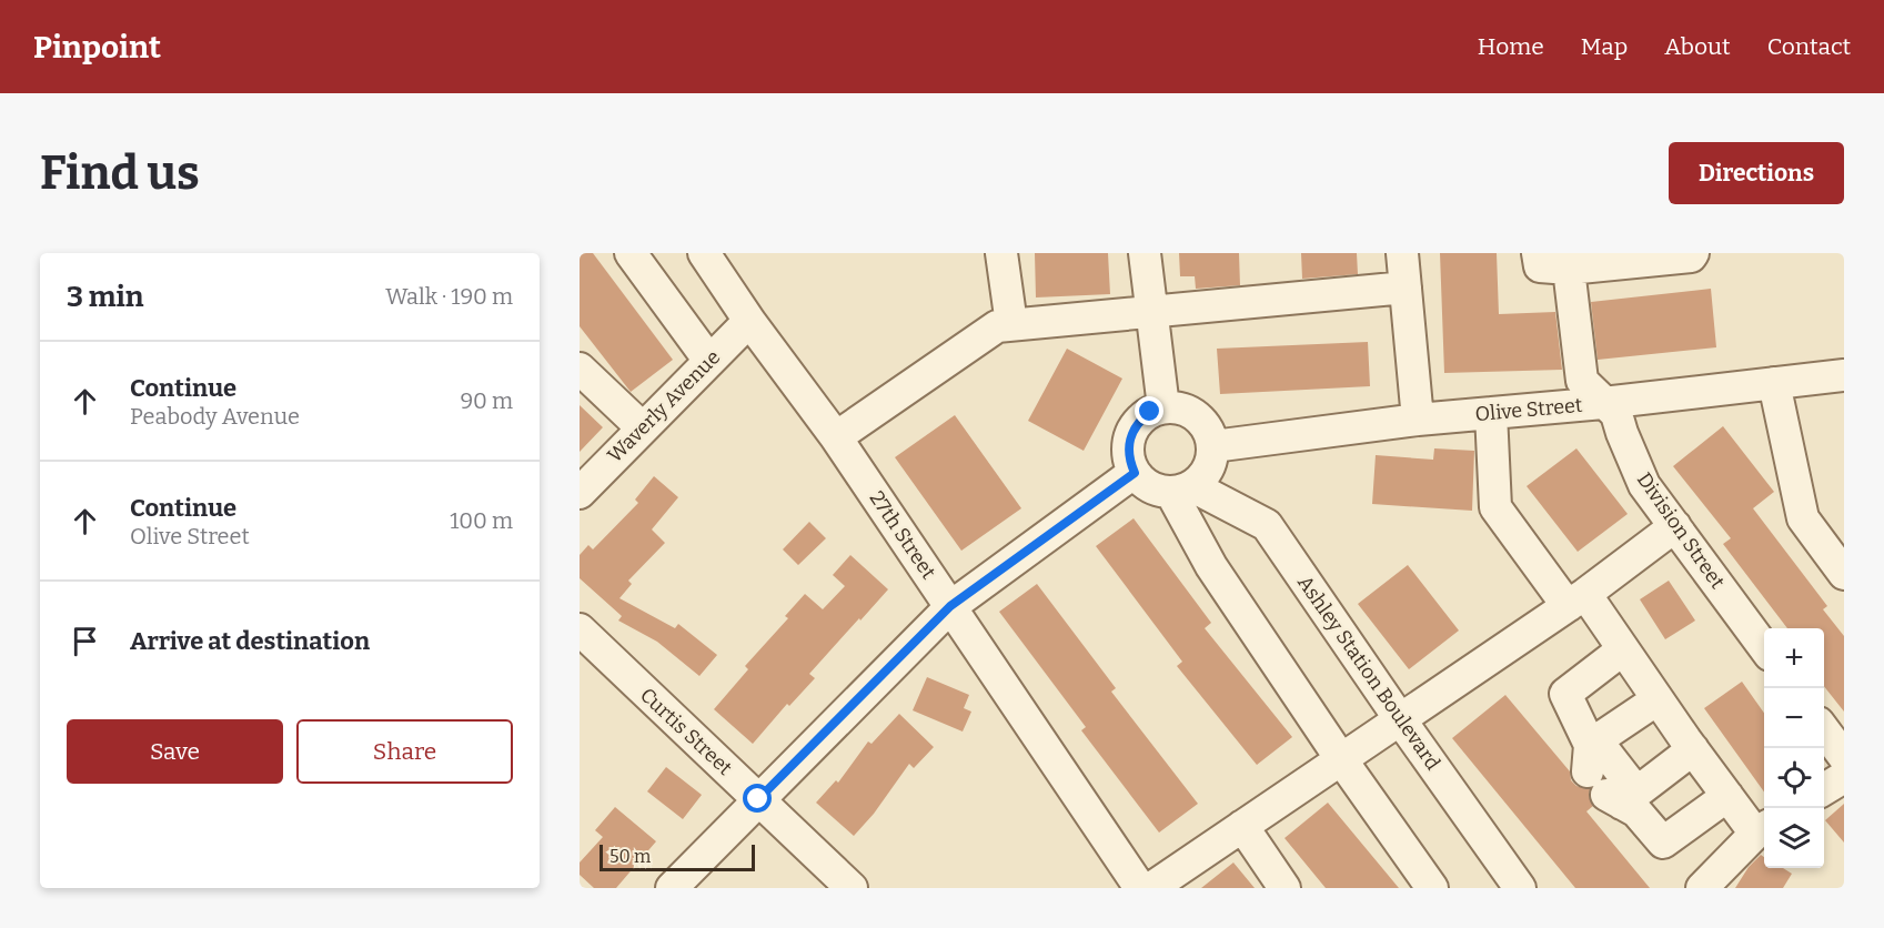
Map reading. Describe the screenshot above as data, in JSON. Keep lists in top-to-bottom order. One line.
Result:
{"streets":{"street":["Waverly Avenue","Olive Street","Division Street","27th Street","Ashley Station Boulevard","Curtis Street"]},"crossings":[["Waverly Avenue","27th Street"],["Olive Street","Division Street"],["Olive Street","Ashley Station Boulevard"]],"scale_bar":"50 m","page":{"header":"Pinpoint","nav":["Home","Map","About","Contact"],"buttons":["Directions",["Save","Share"]],"title":"Find us","heading":["3 min","Walk · 190 m"],"list":[["Continue","Peabody Avenue","90 m"],["Continue","Olive Street","100 m"],"Arrive at destination"],"map_buttons":["+","−"],"scale":"50 m"}}
